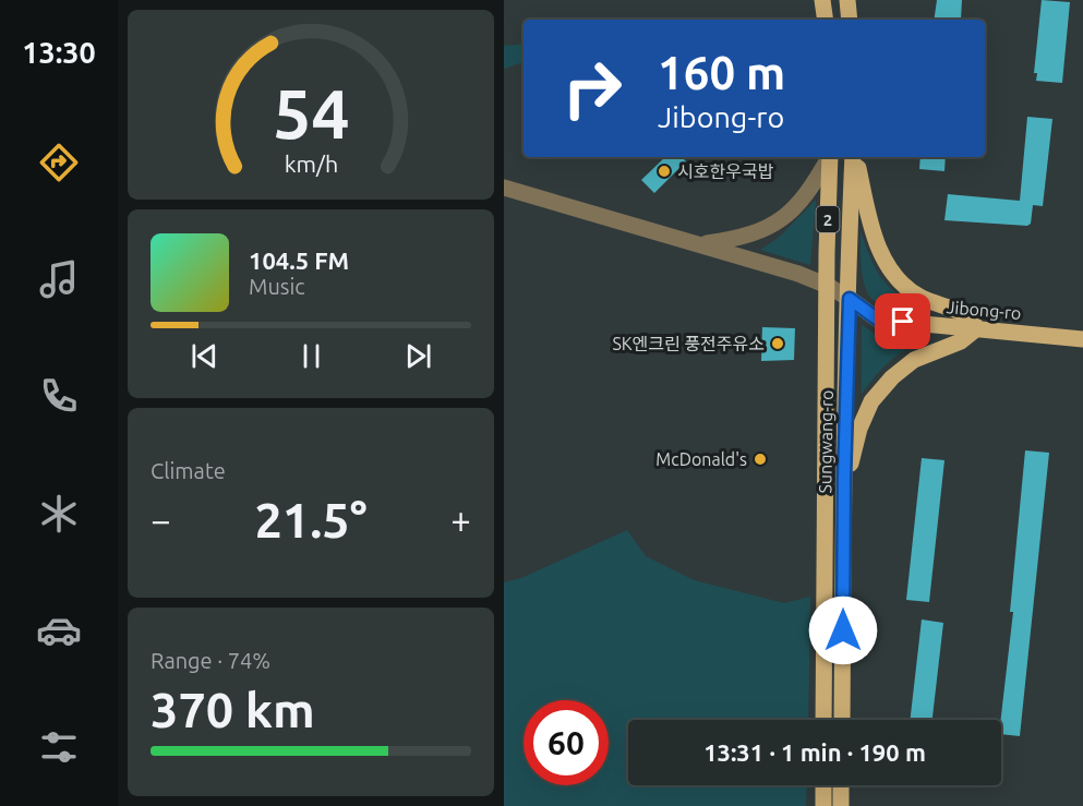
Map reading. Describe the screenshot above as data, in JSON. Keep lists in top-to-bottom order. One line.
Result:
{"streets":{"main road":["2","Jibong-ro","Sungwang-ro"]},"crossings":[["Jibong-ro","Sungwang-ro"]],"places":["시호한우국밥","SK엔크린 풍전주유소","McDonald's"],"page":{"tabs":"13:30","turn":["160 m","Jibong-ro"],"song":["104.5 FM","Music"],"tile":["Climate",["Range · 74%","370 km"]],"heat":["−","21.5°","+"],"limit":"60","trip":"13:31 · 1 min · 190 m","gauge":["54","km/h"]}}
